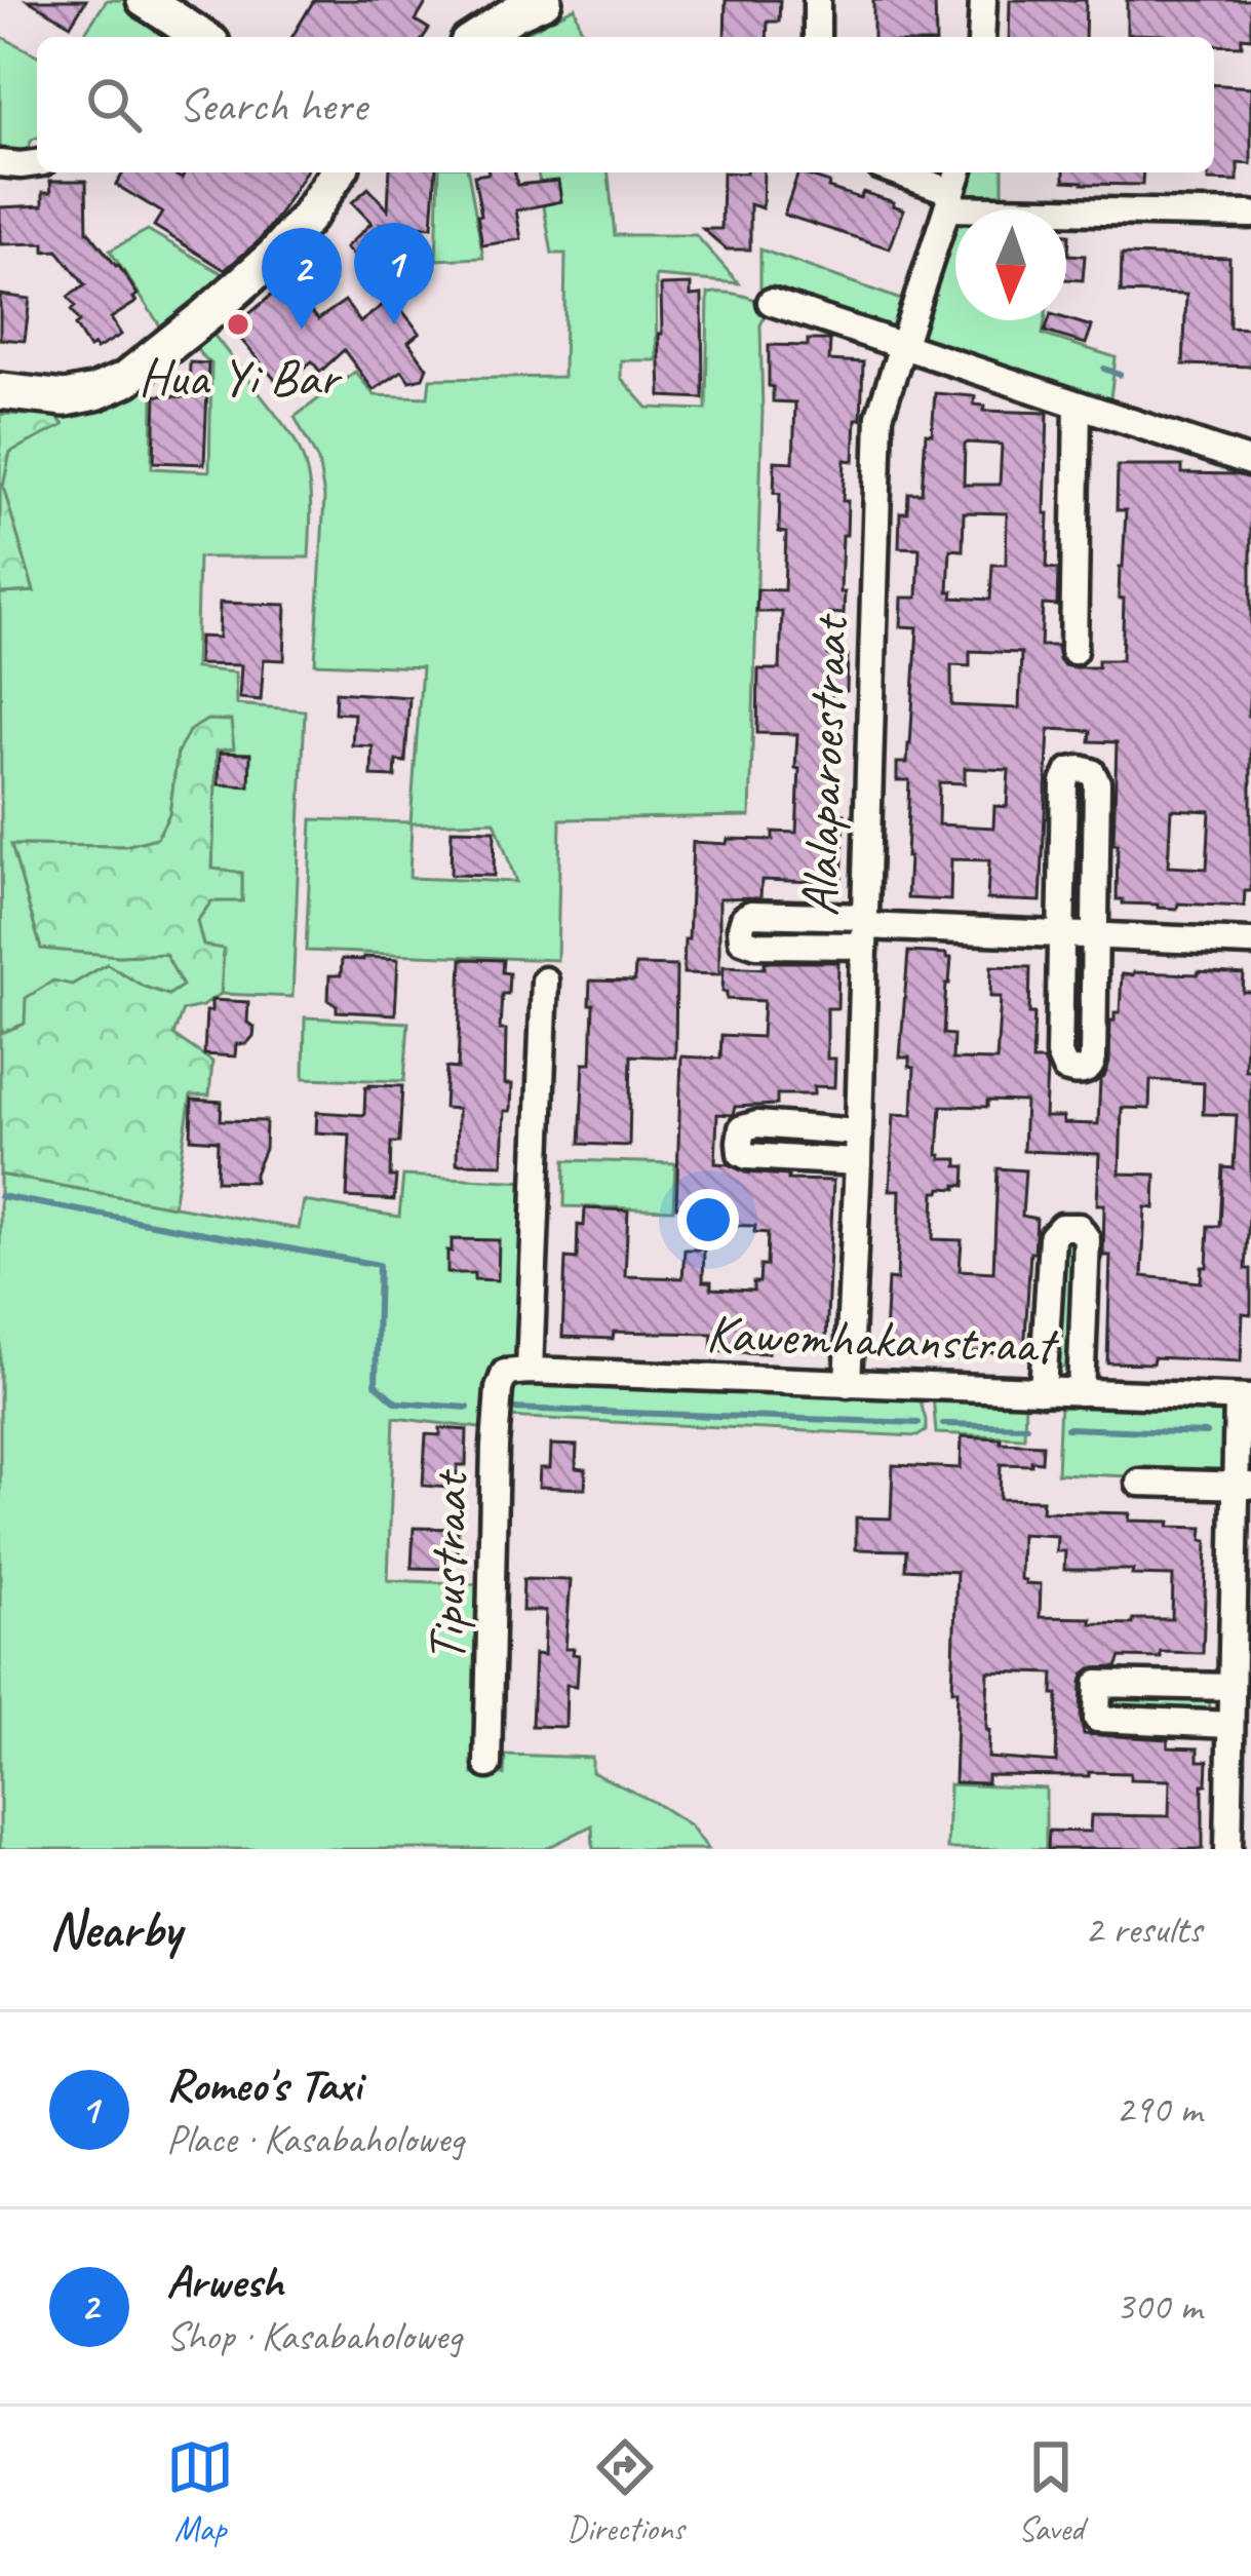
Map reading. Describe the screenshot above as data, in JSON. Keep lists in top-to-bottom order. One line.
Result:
{"streets":{"street":["Alalaparoestraat","Kawemhakanstraat","Tipustraat"]},"crossings":[["Alalaparoestraat","Kawemhakanstraat"],["Kawemhakanstraat","Tipustraat"]],"places":["Hua Yi Bar"],"north":"bottom","page":{"search":"Search here","pins":["1","2"],"heading":["Nearby","2 results"],"list":[{"mark":"1","name":"Romeo's Taxi","note":"Place · Kasabaholoweg","value":"290 m"},{"mark":"2","name":"Arwesh","note":"Shop · Kasabaholoweg","value":"300 m"}],"nav":["Map","Directions","Saved"]}}
